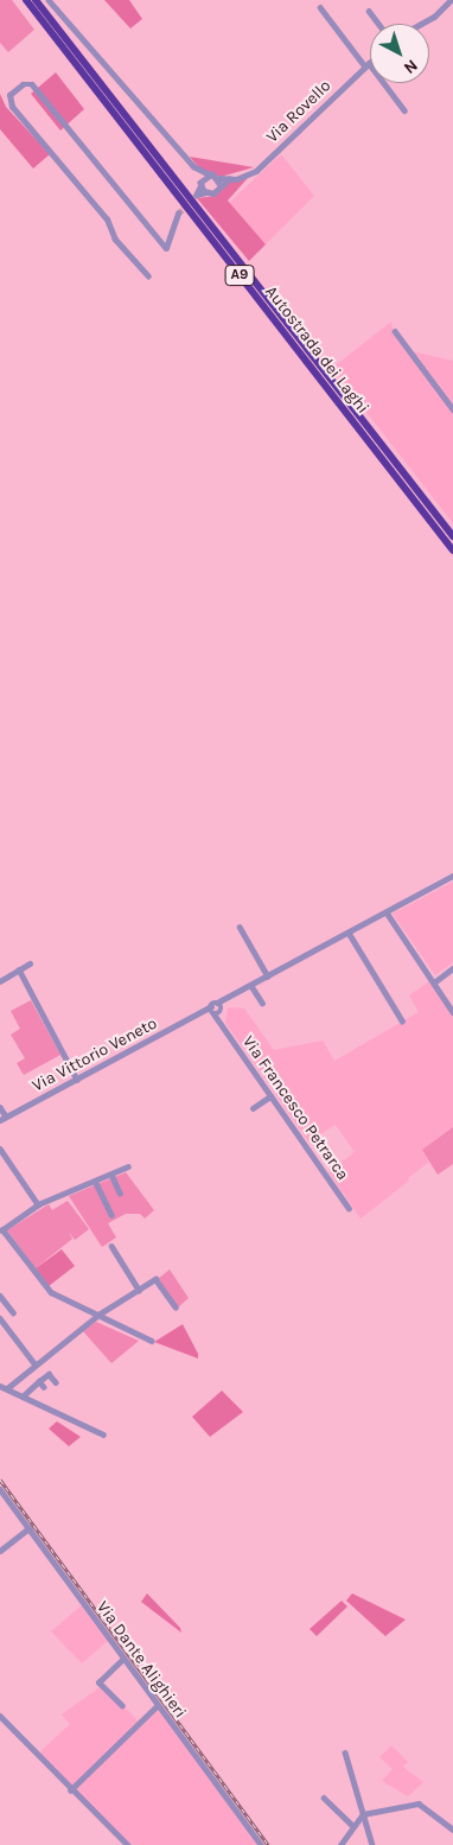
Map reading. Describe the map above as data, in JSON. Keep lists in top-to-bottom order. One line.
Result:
{"streets":{"highway":["A9","Autostrada dei Laghi"],"street":["Via Rovello","Via Vittorio Veneto","Via Francesco Petrarca","Via Dante Alighieri"]},"crossings":[["Via Vittorio Veneto","Via Francesco Petrarca"]],"north":"bottom right"}
